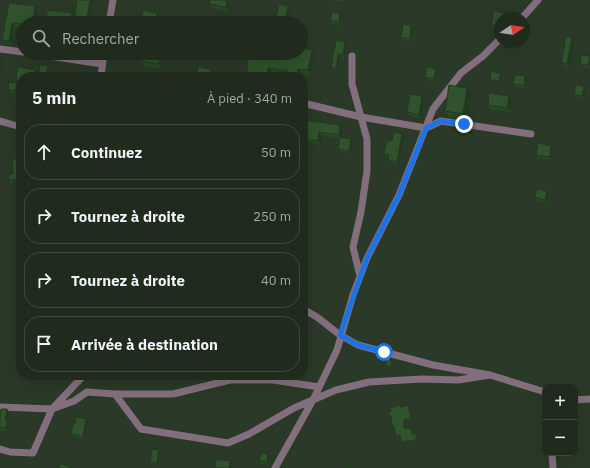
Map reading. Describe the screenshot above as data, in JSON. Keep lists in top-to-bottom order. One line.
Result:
{"north":"right","page":{"search":"Rechercher","heading":["5 min","À pied · 340 m"],"list":[["Continuez","50 m"],["Tournez à droite","250 m"],["Tournez à droite","40 m"],"Arrivée à destination"],"map_buttons":["+","−"]}}
